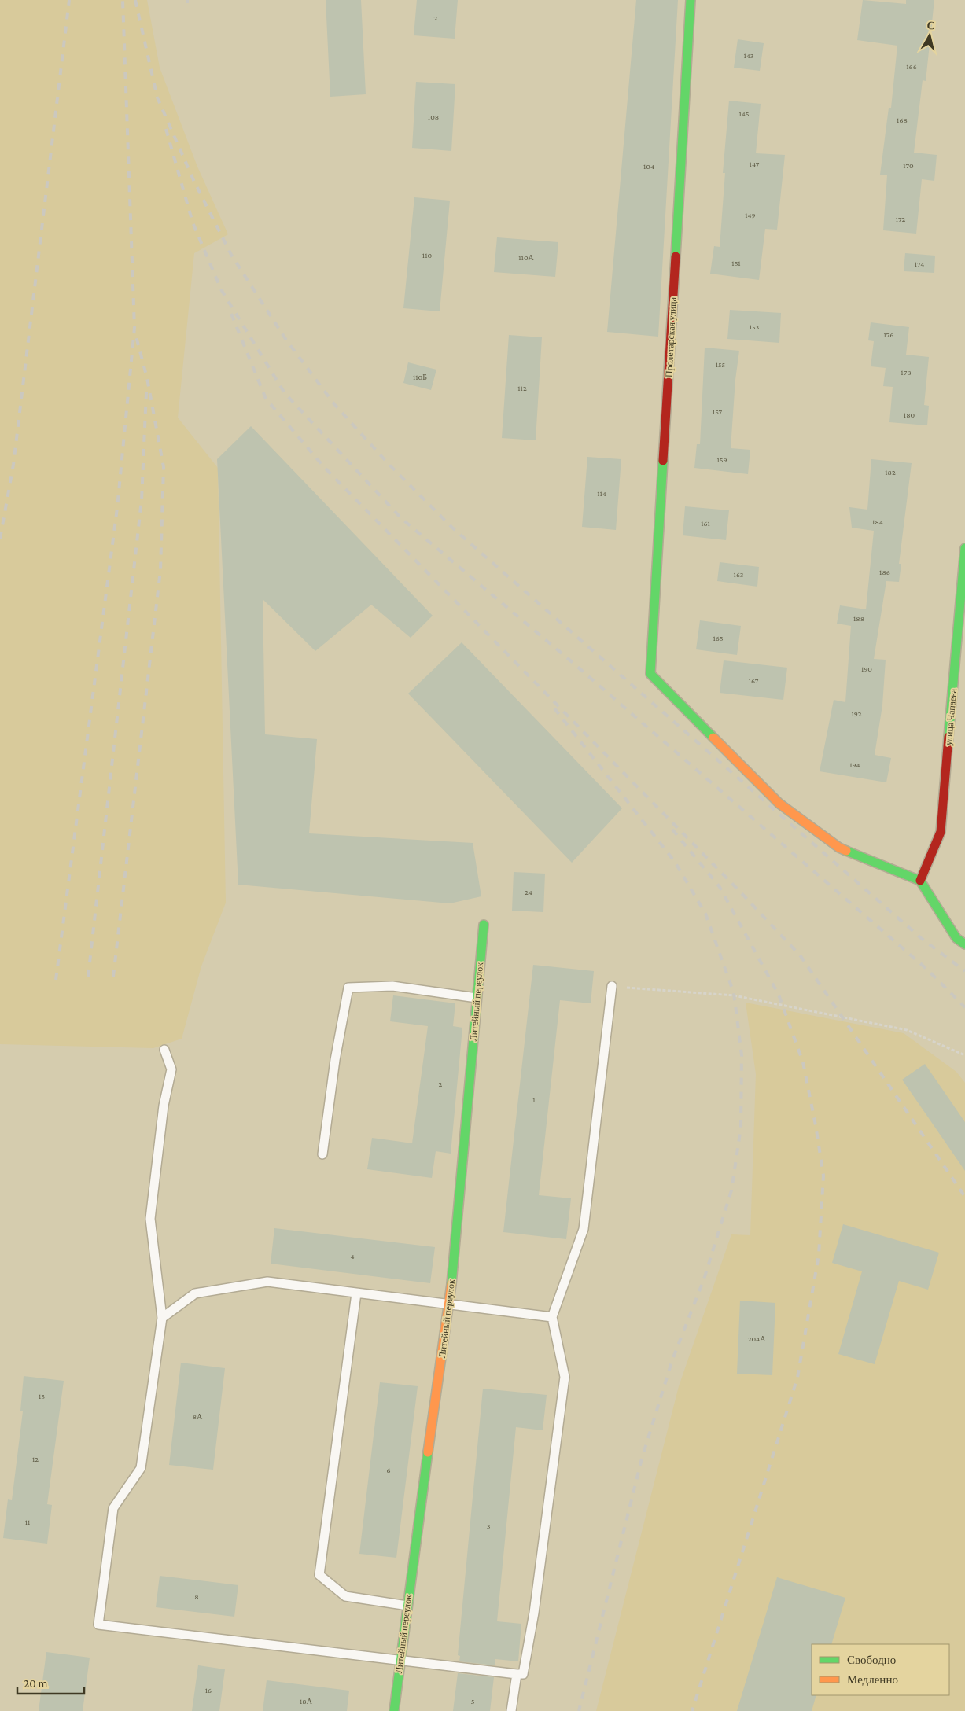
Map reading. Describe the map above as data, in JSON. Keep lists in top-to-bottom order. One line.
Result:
{"streets":{"street":["Пролетарская улица","улица Чапаева","Литейный переулок"]},"crossings":[["Пролетарская улица","улица Чапаева"]],"house_numbers":["2","143","166","145","108","168","147","170","104","149","172","110","110А","151","174","153","176","155","178","110Б","112","157","180","159","182","114","184","161","186","163","188","165","190","167","192","194","24","2","1","4","204А","13","8А","12","6","11","3","8","16","18А","5"],"legend":["Свободно","Медленно"],"scale_bar":"20 m","north":"top"}
